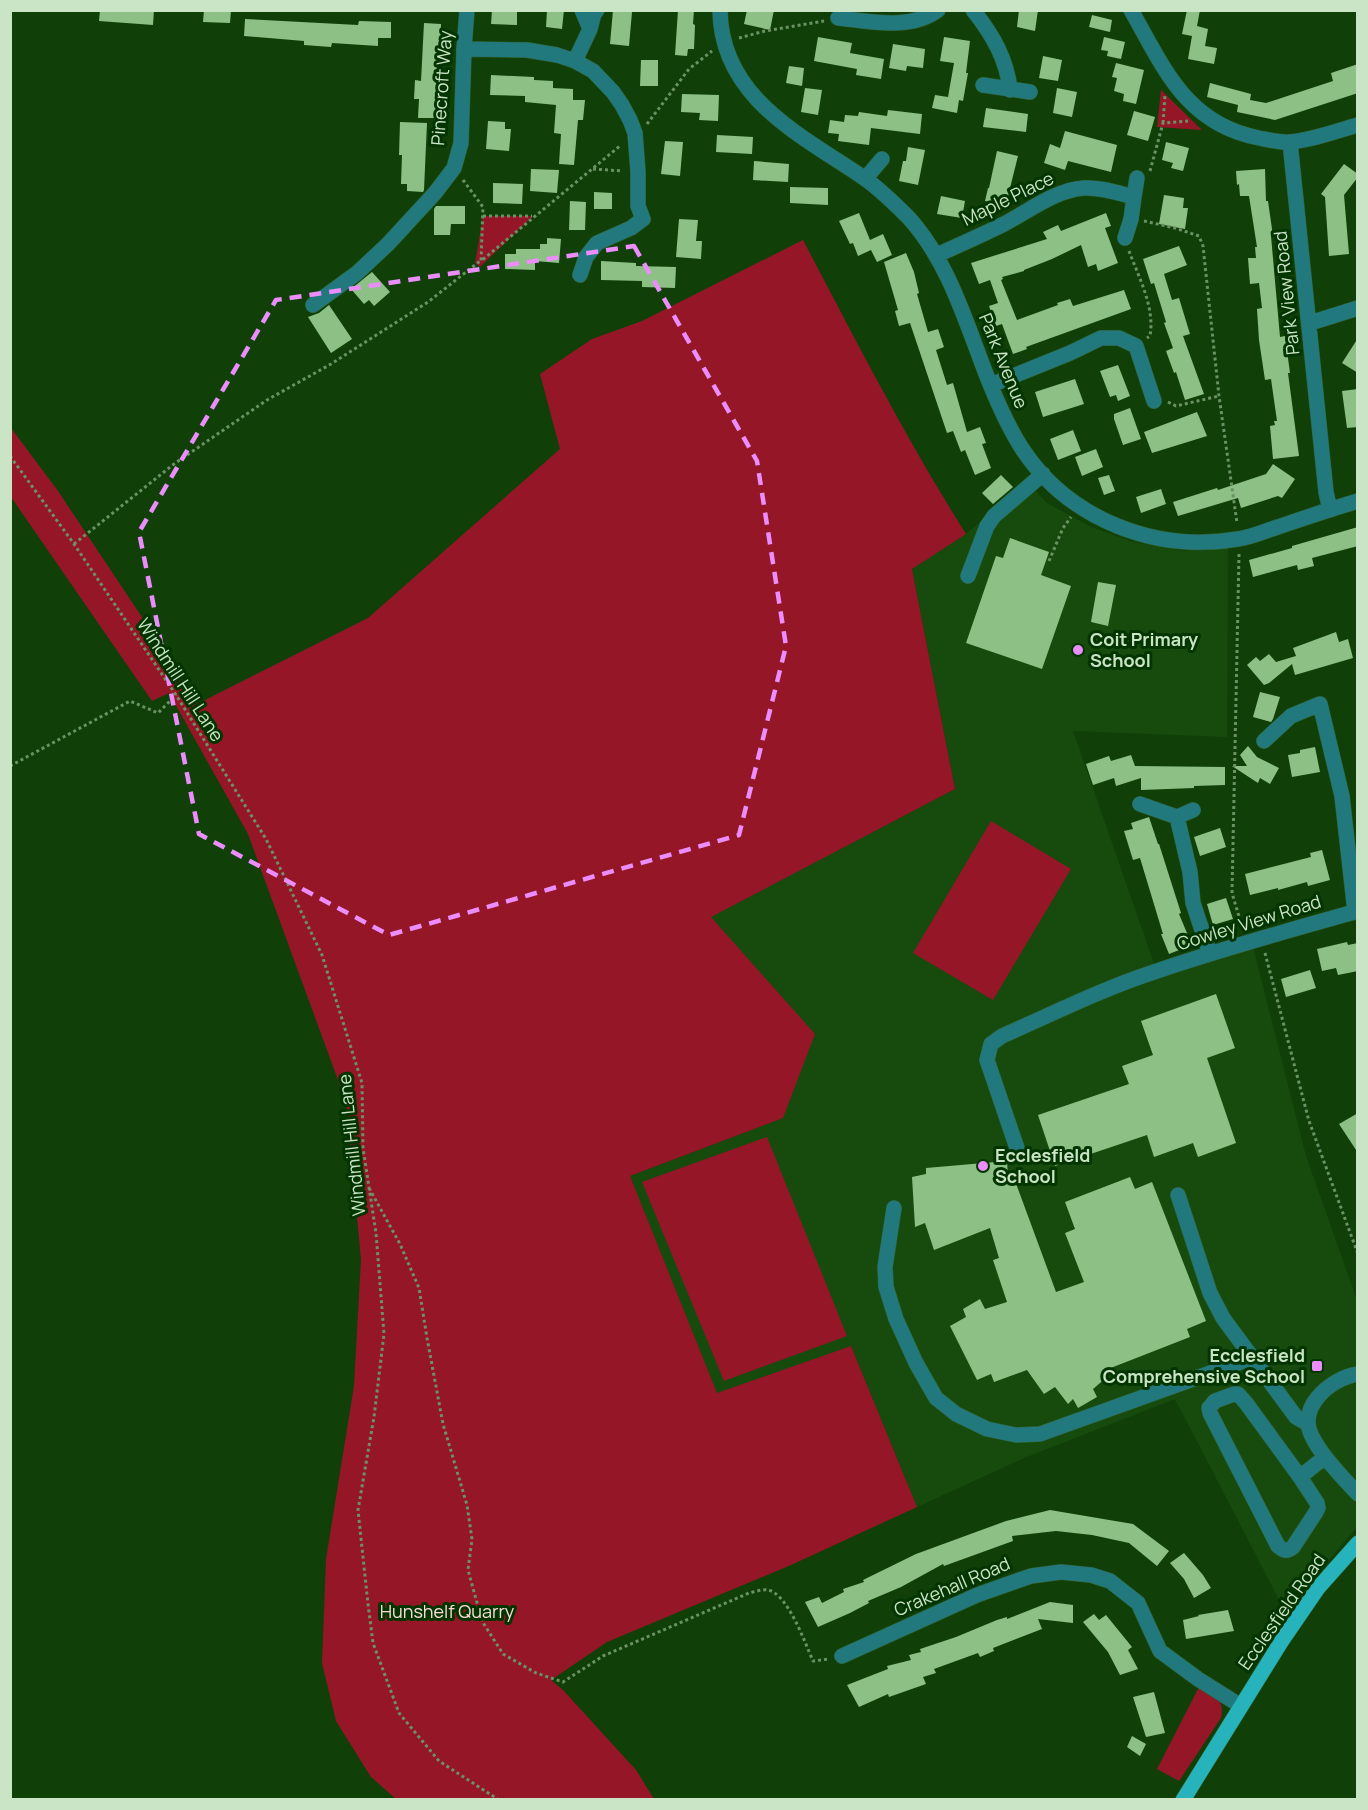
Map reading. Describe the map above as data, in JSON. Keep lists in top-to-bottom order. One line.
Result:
{"streets":{"main road":["Ecclesfield Road"],"street":["Pinecroft Way","Maple Place","Park View Road","Park Avenue","Cowley View Road","Crakehall Road"],"path":["Windmill Hill Lane"]},"crossings":[["Maple Place","Park Avenue"],["Park View Road","Park Avenue"],["Crakehall Road","Ecclesfield Road"]],"parks":["Hunshelf Quarry"],"places":{"other":["Coit Primary School","Ecclesfield School"],"transit":["Ecclesfield Comprehensive School"]}}
